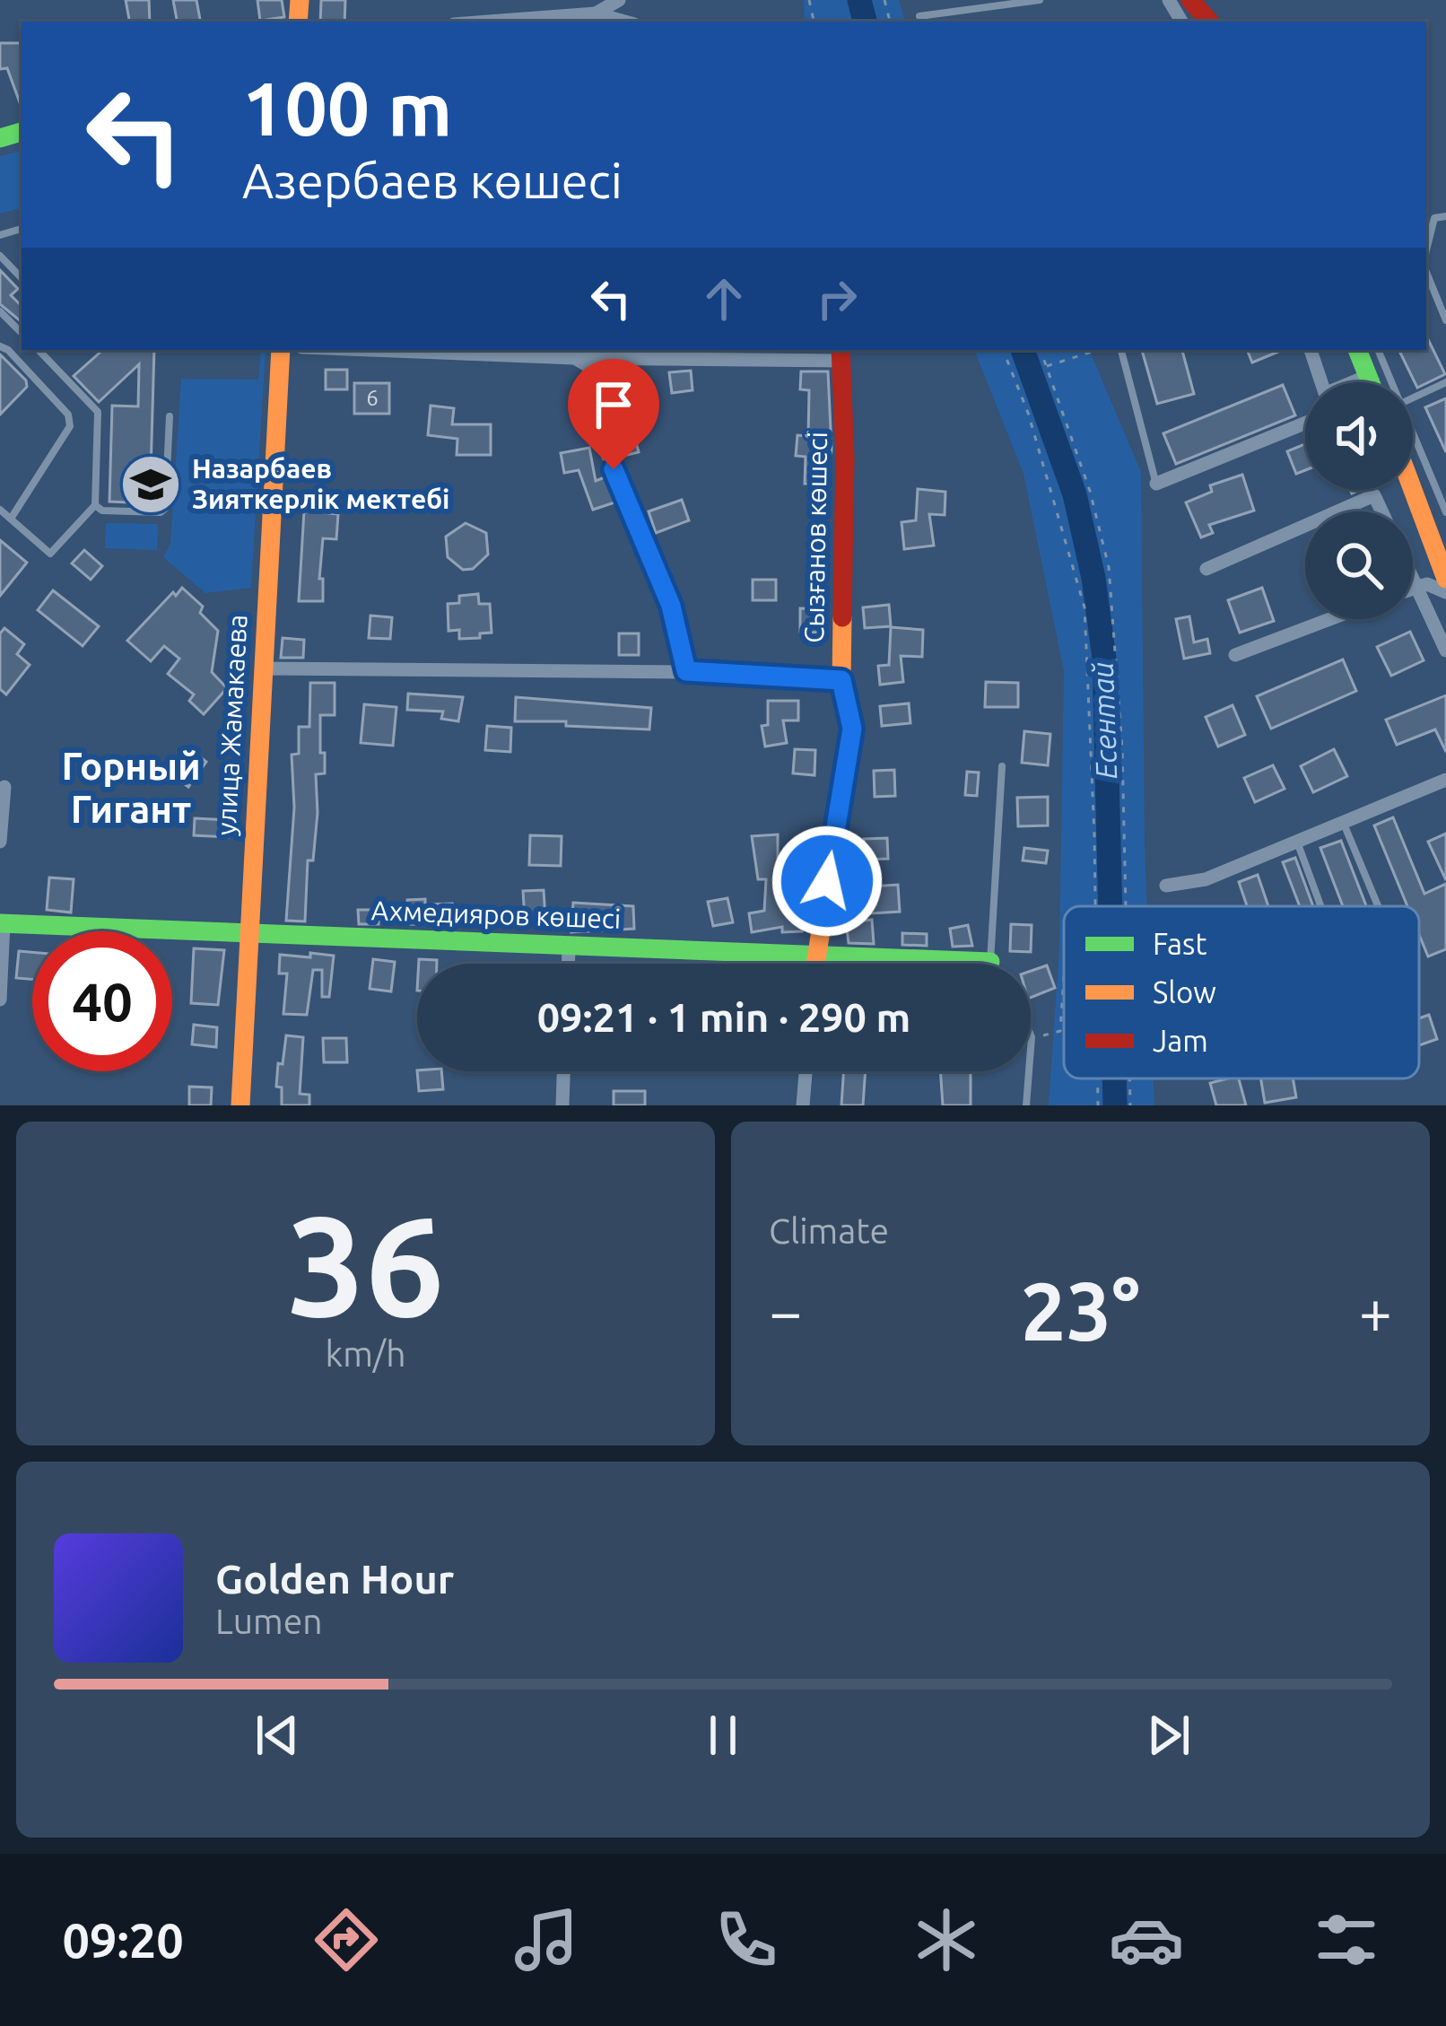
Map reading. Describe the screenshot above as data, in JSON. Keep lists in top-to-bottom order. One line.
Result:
{"streets":{"street":["Сызғанов көшесі","улица Жамакаева","Ахмедияров көшесі"]},"crossings":[["Сызғанов көшесі","Ахмедияров көшесі"],["улица Жамакаева","Ахмедияров көшесі"]],"districts":["Горный Гигант"],"water":["Есентай"],"places":{"school or university":["Назарбаев Зияткерлік мектебі"]},"house_numbers":["6"],"legend":["Fast","Slow","Jam"],"page":{"turn":["100 m","Азербаев көшесі"],"limit":"40","trip":"09:21 · 1 min · 290 m","tile":[["36","km/h"],"Climate"],"heat":["−","23°","+"],"song":["Golden Hour","Lumen"],"tabs":"09:20"}}
